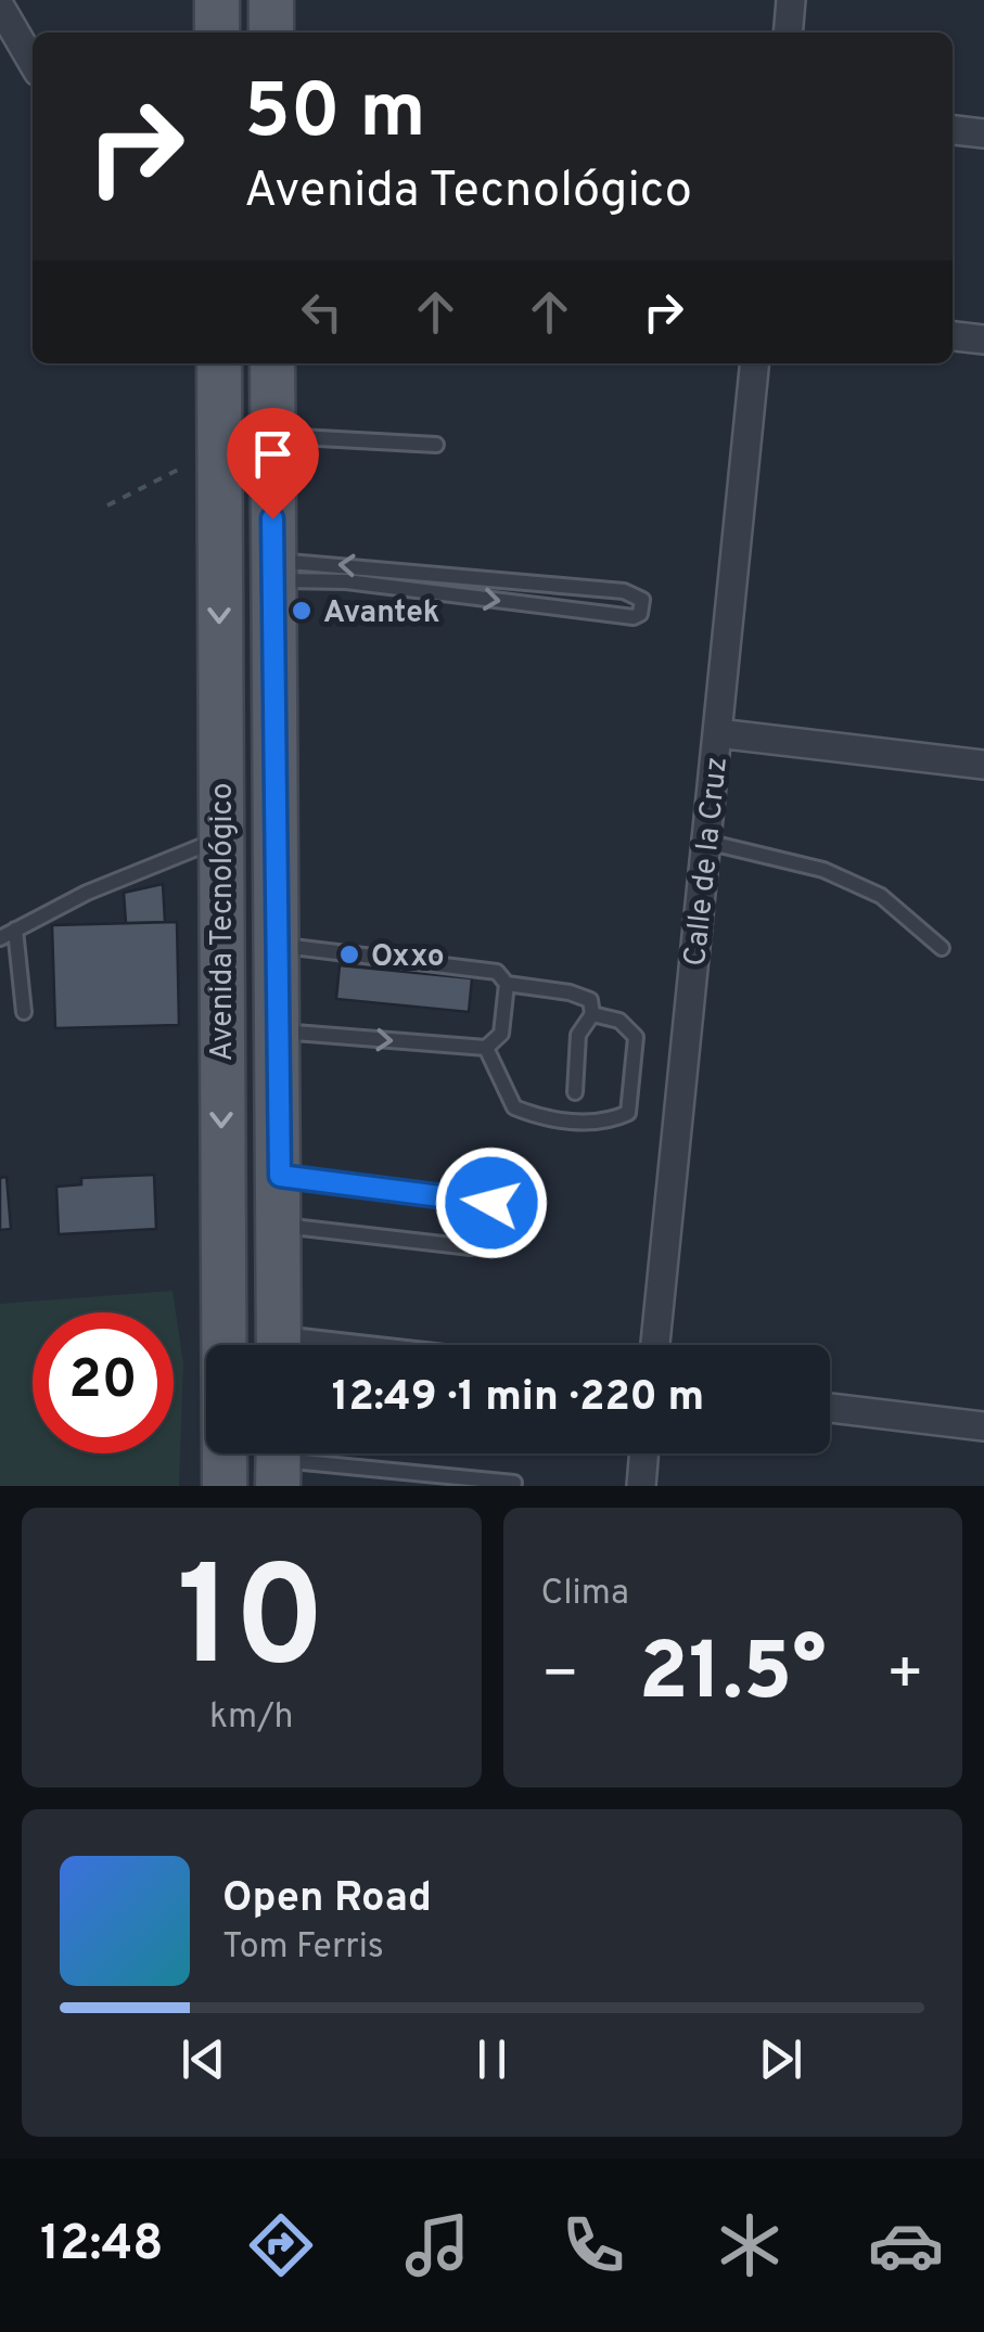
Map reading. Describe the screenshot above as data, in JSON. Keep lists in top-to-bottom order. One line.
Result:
{"streets":{"main road":["Avenida Tecnológico"],"street":["Calle de la Cruz"]},"places":["Avantek","Oxxo"],"page":{"turn":["50 m","Avenida Tecnológico"],"limit":"20","trip":"12:49 · 1 min · 220 m","tile":[["10","km/h"],"Clima"],"heat":["−","21.5°","+"],"song":["Open Road","Tom Ferris"],"tabs":"12:48"}}
